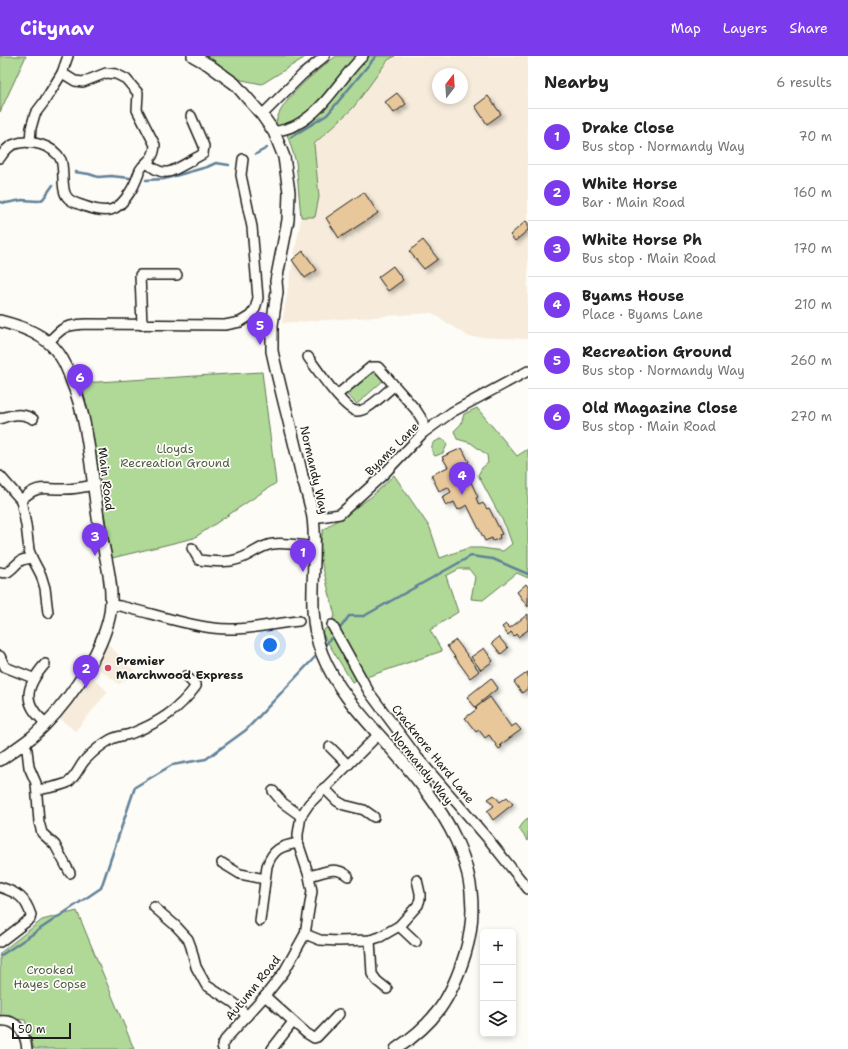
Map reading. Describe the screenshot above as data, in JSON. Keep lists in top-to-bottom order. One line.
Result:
{"streets":{"street":["Byams Lane","Normandy Way","Main Road","Cracknore Hard Lane","Autumn Road"]},"crossings":[["Byams Lane","Normandy Way"],["Normandy Way","Autumn Road"]],"parks":["Lloyds Recreation Ground","Crooked Hayes Copse"],"places":["Premier Marchwood Express"],"scale_bar":"50 m","north":"top","page":{"header":"Citynav","nav":["Map","Layers","Share"],"heading":["Nearby","6 results"],"list":[{"mark":"1","name":"Drake Close","note":"Bus stop · Normandy Way","value":"70 m"},{"mark":"2","name":"White Horse","note":"Bar · Main Road","value":"160 m"},{"mark":"3","name":"White Horse Ph","note":"Bus stop · Main Road","value":"170 m"},{"mark":"4","name":"Byams House","note":"Place · Byams Lane","value":"210 m"},{"mark":"5","name":"Recreation Ground","note":"Bus stop · Normandy Way","value":"260 m"},{"mark":"6","name":"Old Magazine Close","note":"Bus stop · Main Road","value":"270 m"}],"pins":["5","6","4","3","1","2"],"map_buttons":["+","−"],"scale":"50 m"}}
